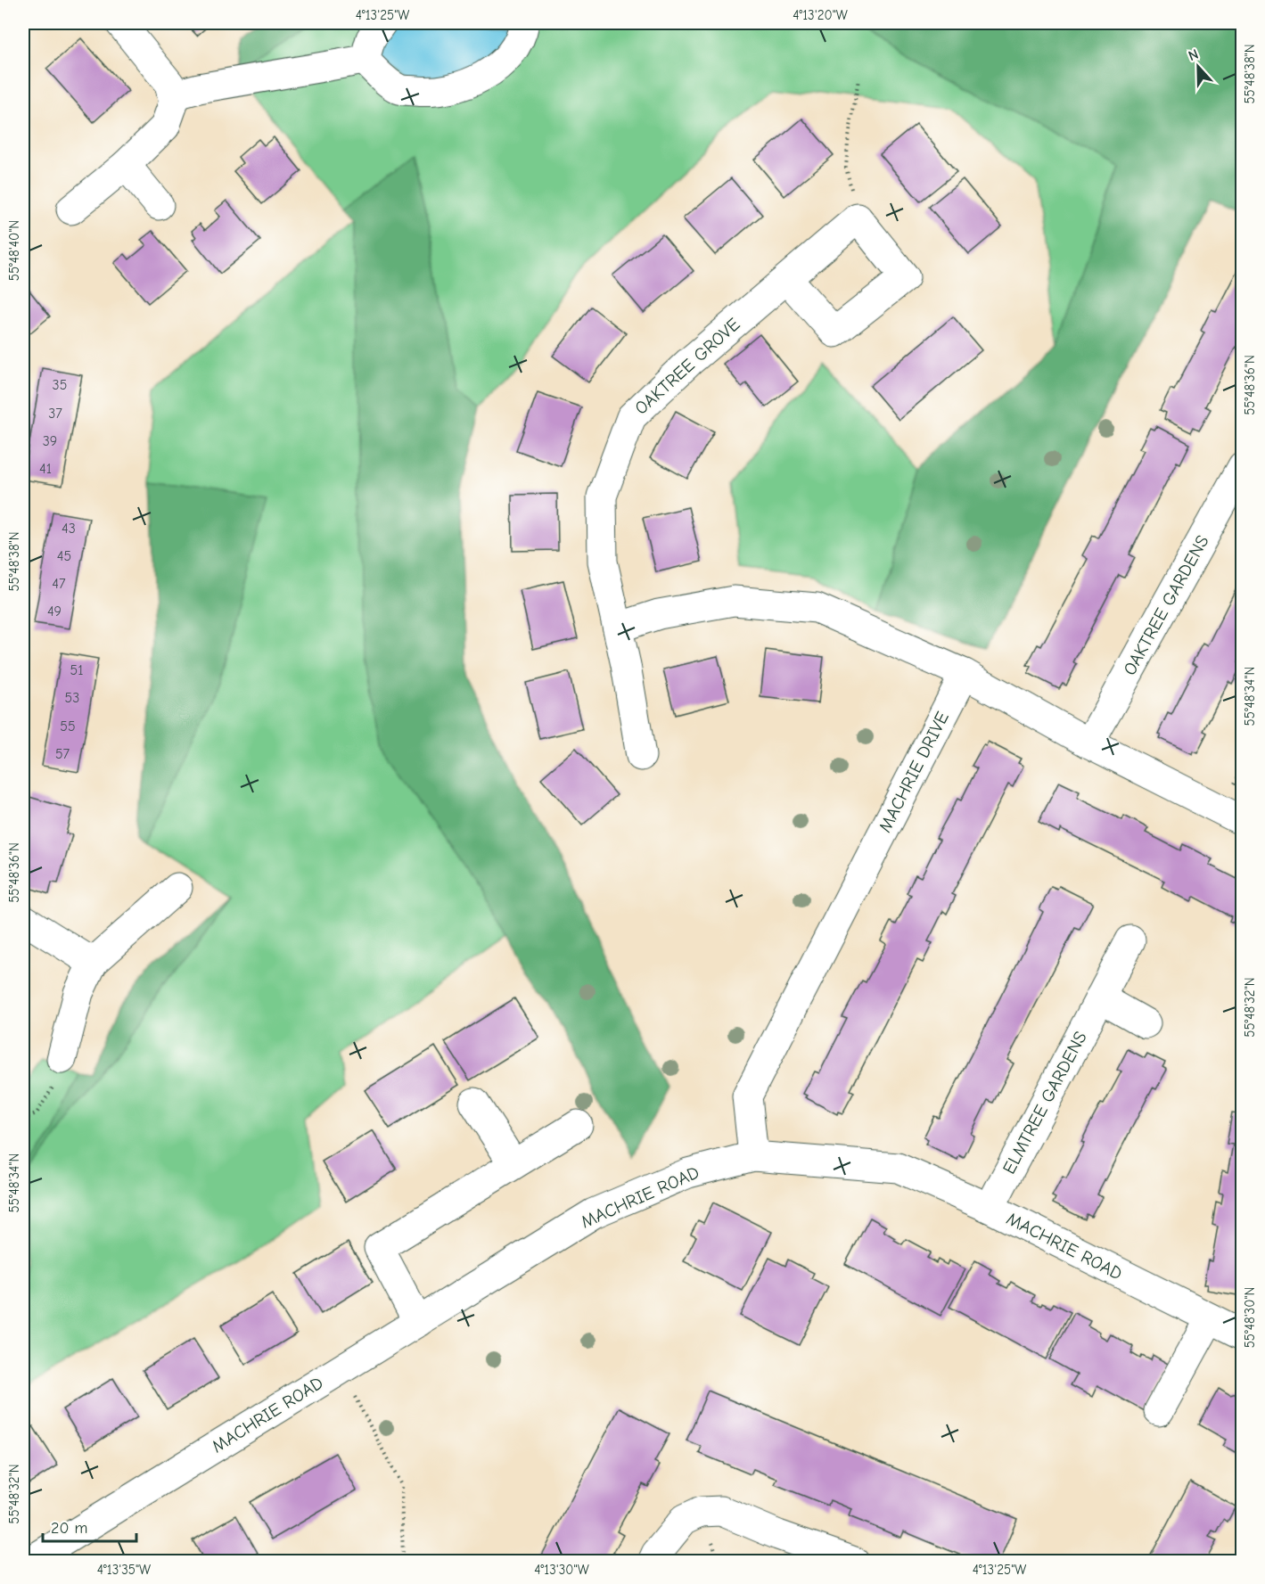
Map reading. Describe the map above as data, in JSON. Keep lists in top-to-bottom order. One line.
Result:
{"streets":{"street":["OAKTREE GROVE","OAKTREE GARDENS","MACHRIE DRIVE","ELMTREE GARDENS","MACHRIE ROAD"]},"crossings":[["MACHRIE DRIVE","MACHRIE ROAD"],["ELMTREE GARDENS","MACHRIE ROAD"]],"house_numbers":["35","37","39","41","43","45","47","49","51","53","55","57"],"scale_bar":"20 m","north":"top","coordinates":["4°13'25\"W","4°13'20\"W","55°48'38\"N","55°48'40\"N","55°48'36\"N","55°48'34\"N","55°48'32\"N","55°48'30\"N","4°13'35\"W","4°13'30\"W"]}
